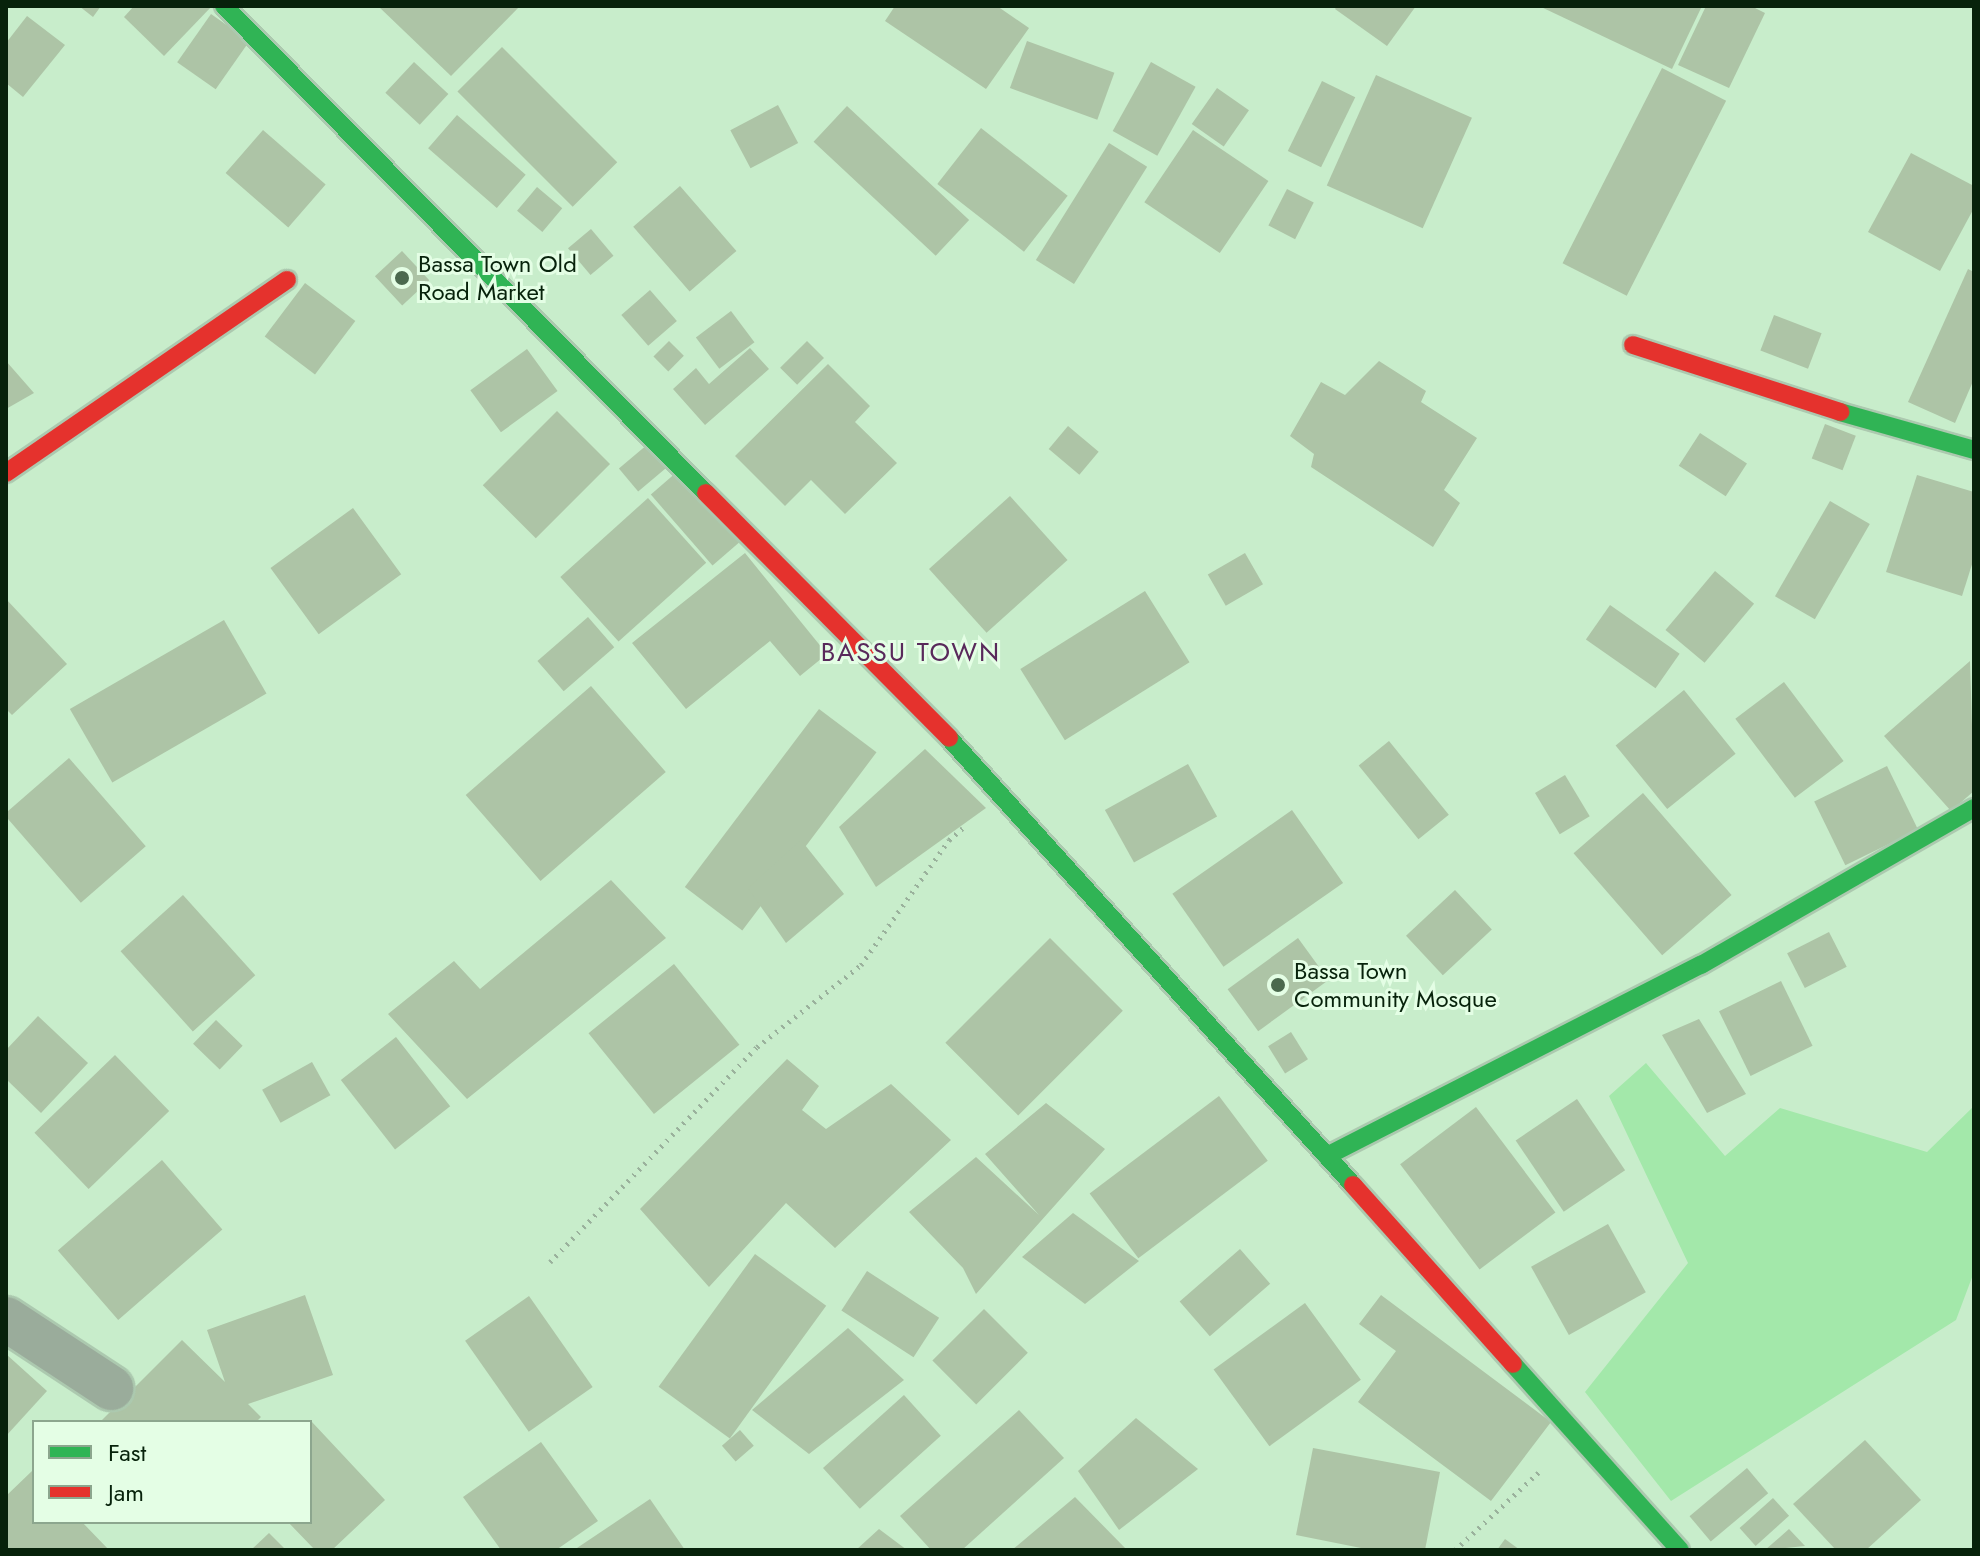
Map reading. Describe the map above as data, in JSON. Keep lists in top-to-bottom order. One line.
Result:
{"districts":["BASSU TOWN"],"places":["Bassa Town Old Road Market","Bassa Town Community Mosque"],"legend":["Fast","Jam"]}
